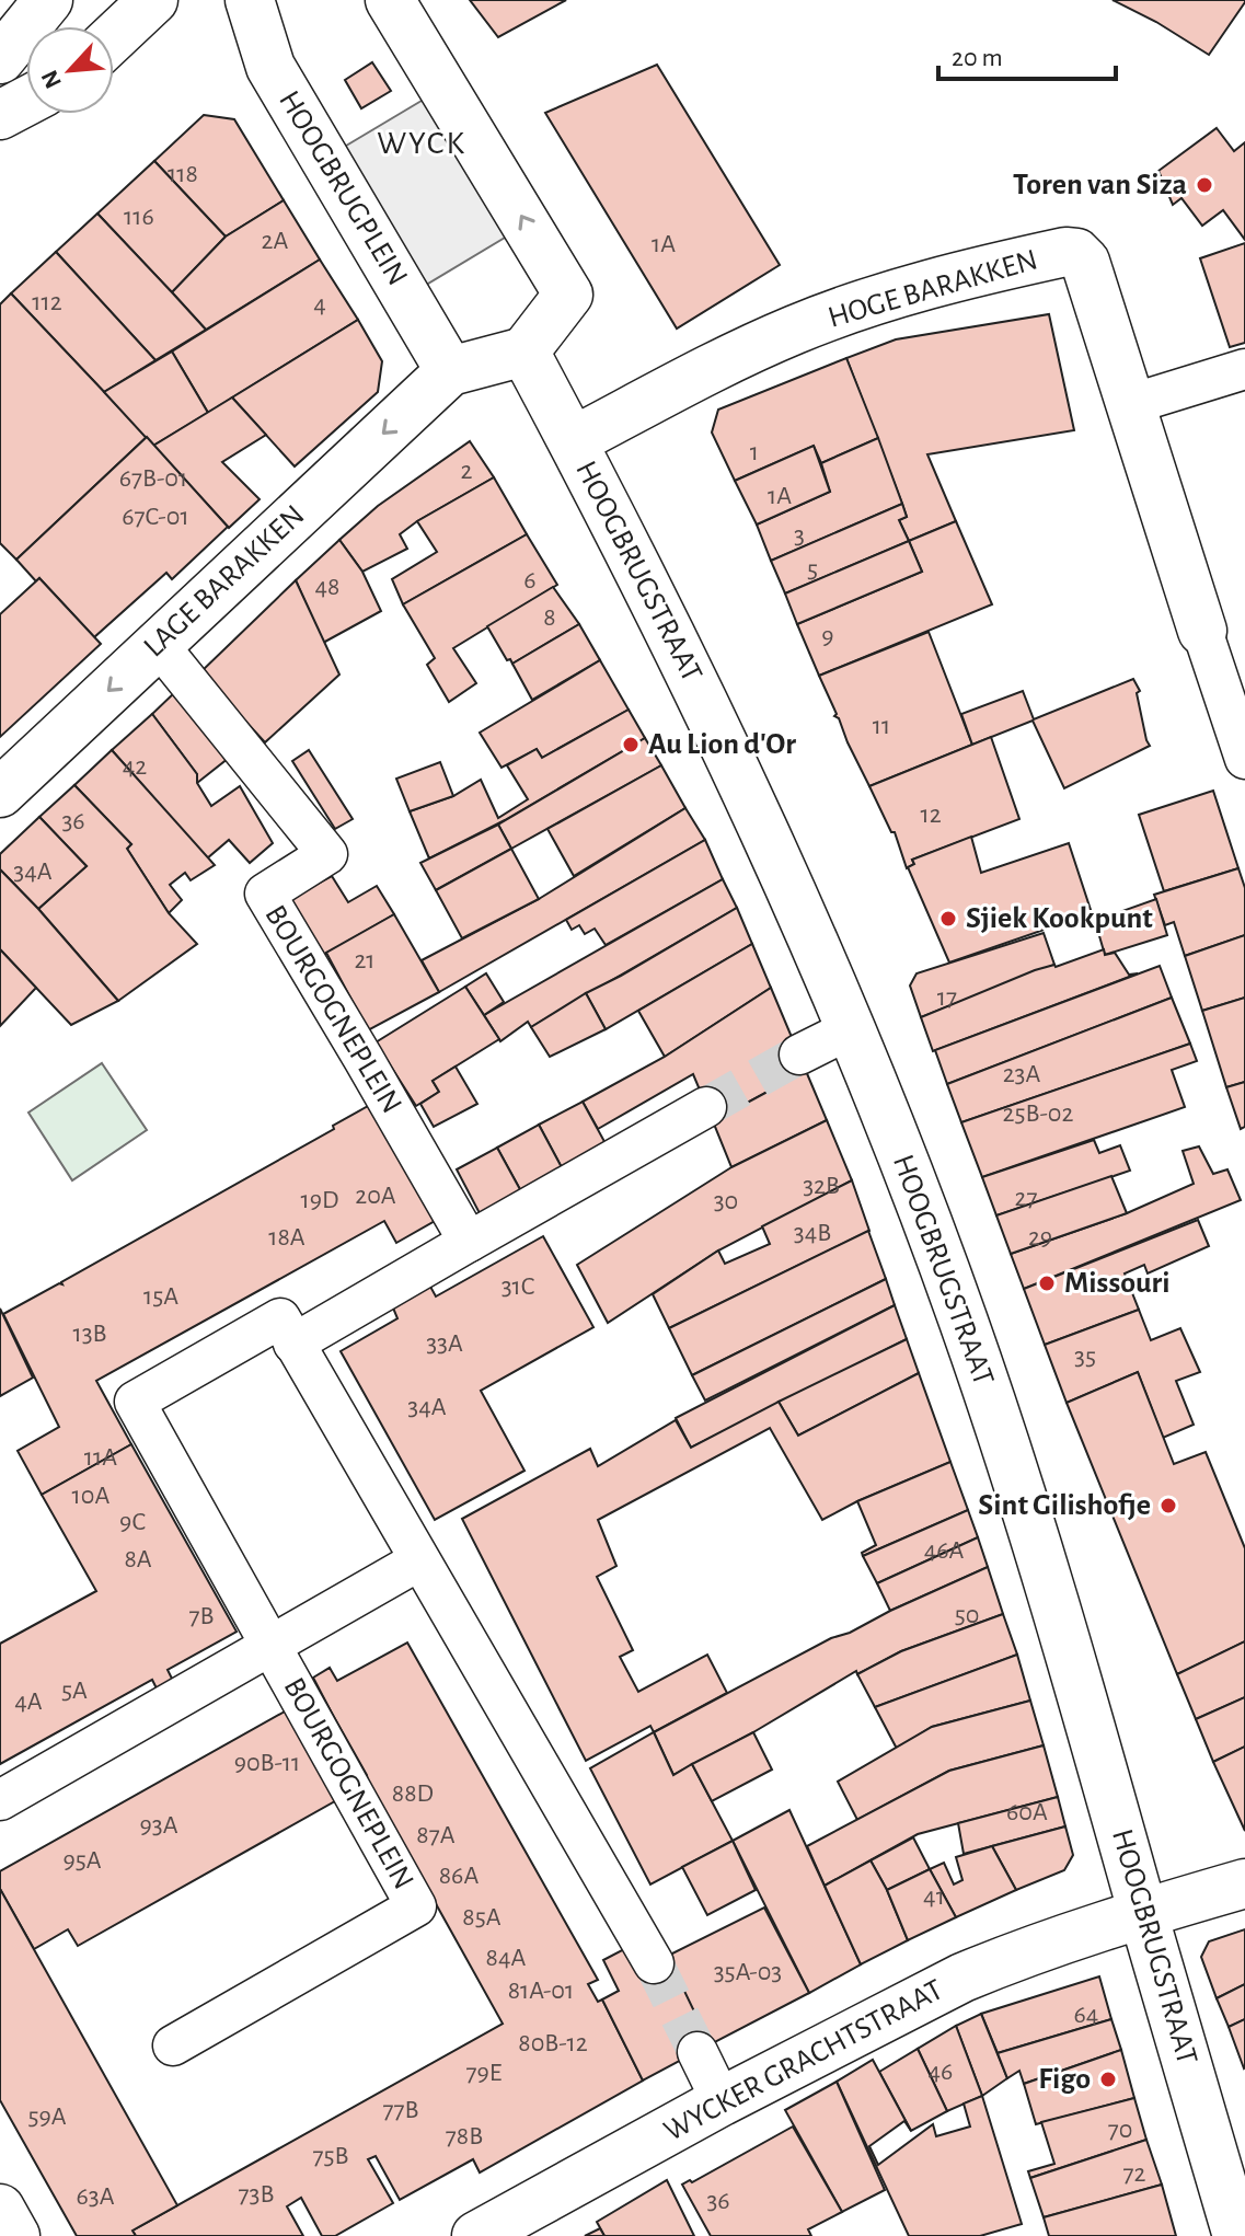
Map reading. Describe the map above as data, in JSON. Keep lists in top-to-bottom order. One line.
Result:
{"streets":{"street":["HOOGBRUGPLEIN","HOGE BARAKKEN","HOOGBRUGSTRAAT","LAGE BARAKKEN","BOURGOGNEPLEIN","WYCKER GRACHTSTRAAT"]},"crossings":[["HOOGBRUGPLEIN","LAGE BARAKKEN"],["HOGE BARAKKEN","HOOGBRUGSTRAAT"],["HOOGBRUGSTRAAT","WYCKER GRACHTSTRAAT"],["LAGE BARAKKEN","BOURGOGNEPLEIN"]],"one_way":["LAGE BARAKKEN"],"districts":["WYCK"],"places":["Toren van Siza","Au Lion d'Or","Sjiek Kookpunt","Missouri","Sint Gilishofje","Figo"],"house_numbers":["118","116","2A","1A","112","4","1","2","67B-01","1A","67C-01","3","5","6","48","8","9","11","42","12","36","34A","21","17","23A","25B-02","32B","20A","27","19D","30","34B","18A","29","31C","15A","13B","33A","35","34A","11A","10A","9C","46A","8A","50","7B","5A","4A","90B-11","88D","60A","93A","87A","95A","86A","41","85A","84A","35A-03","81A-01","64","80B-12","46","79E","77B","59A","70","78B","75B","72","73B","63A","36"],"scale_bar":"20 m","north":"bottom left"}
